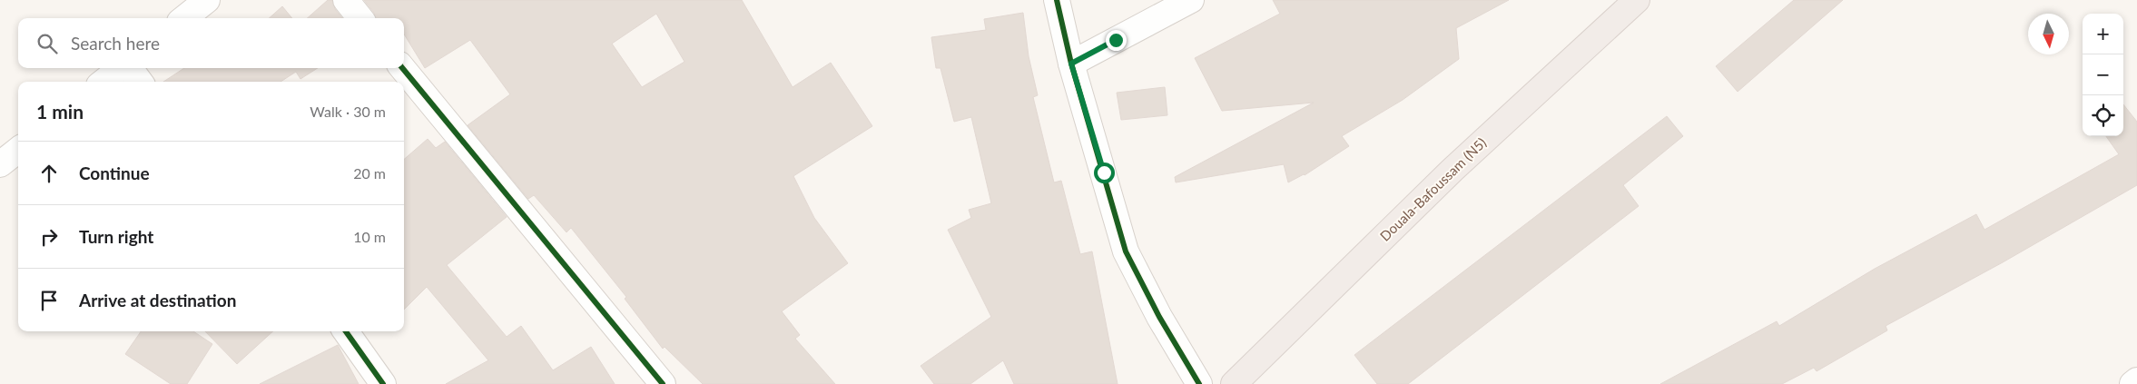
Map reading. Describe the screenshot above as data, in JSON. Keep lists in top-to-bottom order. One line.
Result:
{"streets":{"highway":["Douala-Bafoussam (N5)"]},"north":"bottom","page":{"map_buttons":["+","−"],"search":"Search here","heading":["1 min","Walk · 30 m"],"list":[["Continue","20 m"],["Turn right","10 m"],"Arrive at destination"]}}
